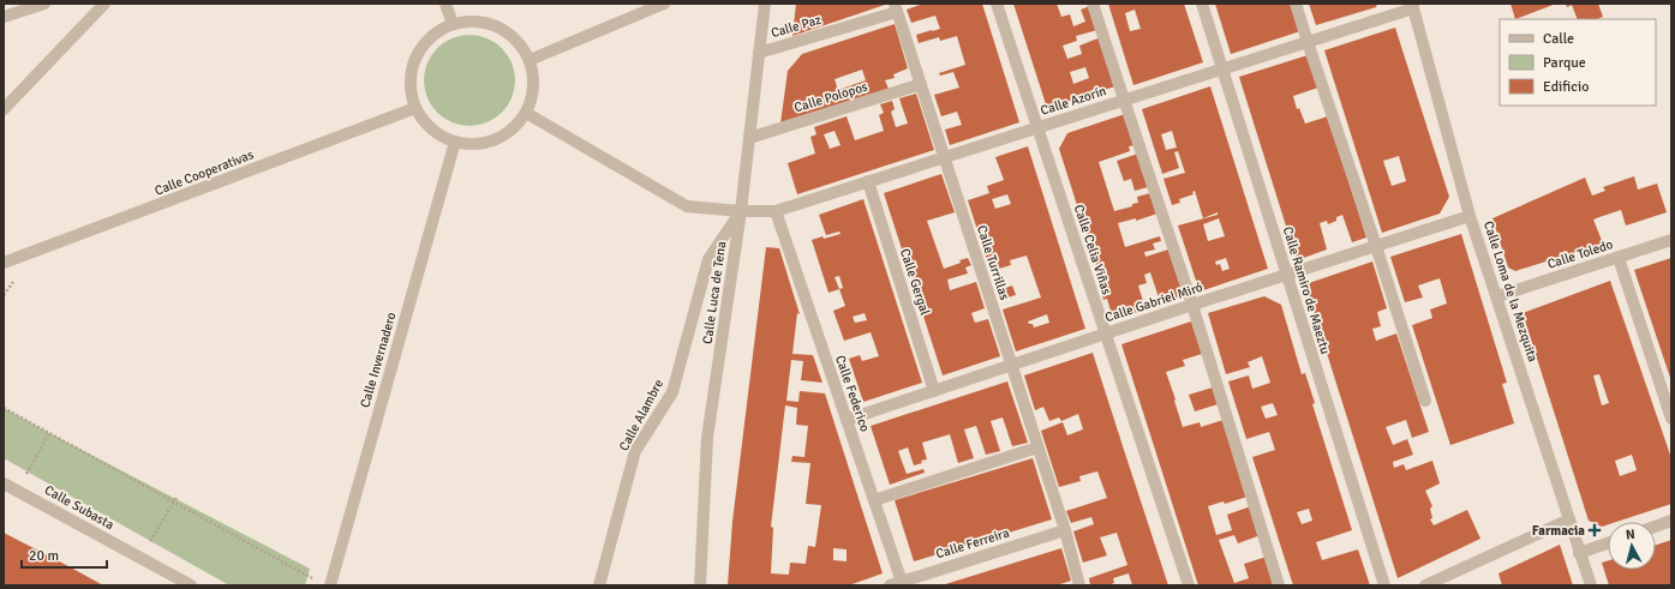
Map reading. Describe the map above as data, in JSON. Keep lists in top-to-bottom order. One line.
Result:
{"streets":{"street":["Calle Paz","Calle Polopos","Calle Azorín","Calle Cooperativas","Calle Celia Viñas","Calle Toledo","Calle Turrillas","Calle Gergal","Calle Ramiro de Maeztu","Calle Loma de la Mezquita","Calle Luca de Tena","Calle Gabriel Miró","Calle Invernadero","Calle Federico","Calle Alambre","Calle Subasta","Calle Ferreira"]},"crossings":[["Calle Paz","Calle Turrillas"],["Calle Paz","Calle Luca de Tena"],["Calle Polopos","Calle Turrillas"],["Calle Polopos","Calle Luca de Tena"],["Calle Azorín","Calle Cooperativas"],["Calle Azorín","Calle Celia Viñas"],["Calle Azorín","Calle Turrillas"],["Calle Azorín","Calle Gergal"],["Calle Azorín","Calle Ramiro de Maeztu"],["Calle Azorín","Calle Loma de la Mezquita"],["Calle Azorín","Calle Luca de Tena"],["Calle Azorín","Calle Invernadero"],["Calle Azorín","Calle Federico"],["Calle Azorín","Calle Alambre"],["Calle Cooperativas","Calle Invernadero"],["Calle Celia Viñas","Calle Gabriel Miró"],["Calle Toledo","Calle Loma de la Mezquita"],["Calle Turrillas","Calle Gabriel Miró"],["Calle Turrillas","Calle Ferreira"],["Calle Gergal","Calle Gabriel Miró"],["Calle Ramiro de Maeztu","Calle Gabriel Miró"],["Calle Loma de la Mezquita","Calle Gabriel Miró"],["Calle Luca de Tena","Calle Alambre"],["Calle Gabriel Miró","Calle Federico"],["Calle Federico","Calle Ferreira"]],"places":{"health":["Farmacia"]},"legend":["Calle","Parque","Edificio"],"scale_bar":"20 m","north":"top"}
